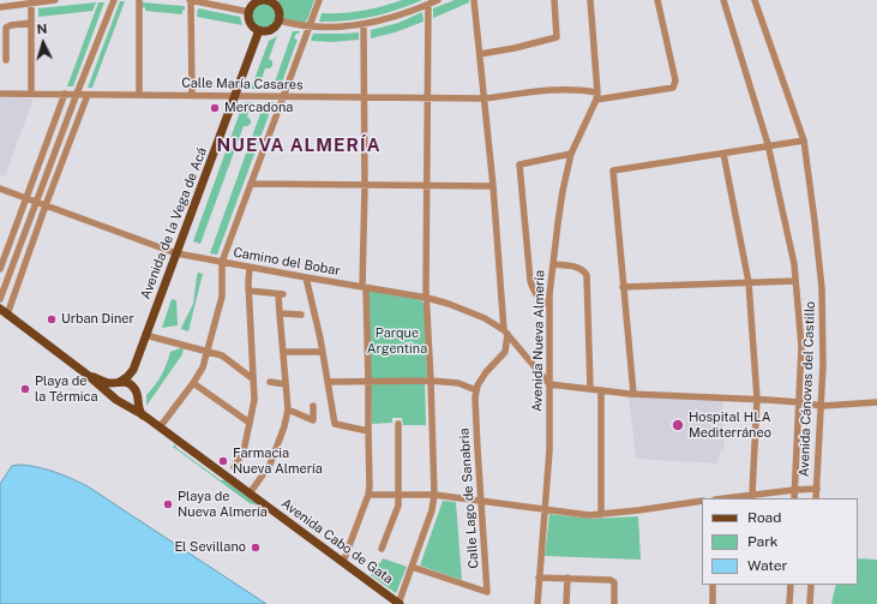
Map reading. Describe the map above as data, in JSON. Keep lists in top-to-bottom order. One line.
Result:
{"streets":{"main road":["Avenida de la Vega de Acá","Avenida Cabo de Gata"],"street":["Calle María Casares","Camino del Bobar","Avenida Nueva Almería","Avenida Cánovas del Castillo","Calle Lago de Sanabria"]},"crossings":[["Calle María Casares","Avenida de la Vega de Acá"],["Calle María Casares","Avenida Nueva Almería"],["Avenida de la Vega de Acá","Camino del Bobar"],["Avenida de la Vega de Acá","Avenida Cabo de Gata"],["Camino del Bobar","Avenida Nueva Almería"],["Camino del Bobar","Calle Lago de Sanabria"]],"districts":["NUEVA ALMERÍA"],"parks":["Parque Argentina"],"places":["Mercadona","Urban Diner","Playa de la Térmica","Hospital HLA Mediterráneo","Farmacia Nueva Almería","Playa de Nueva Almería","El Sevillano"],"legend":["Road","Park","Water"],"north":"top"}
